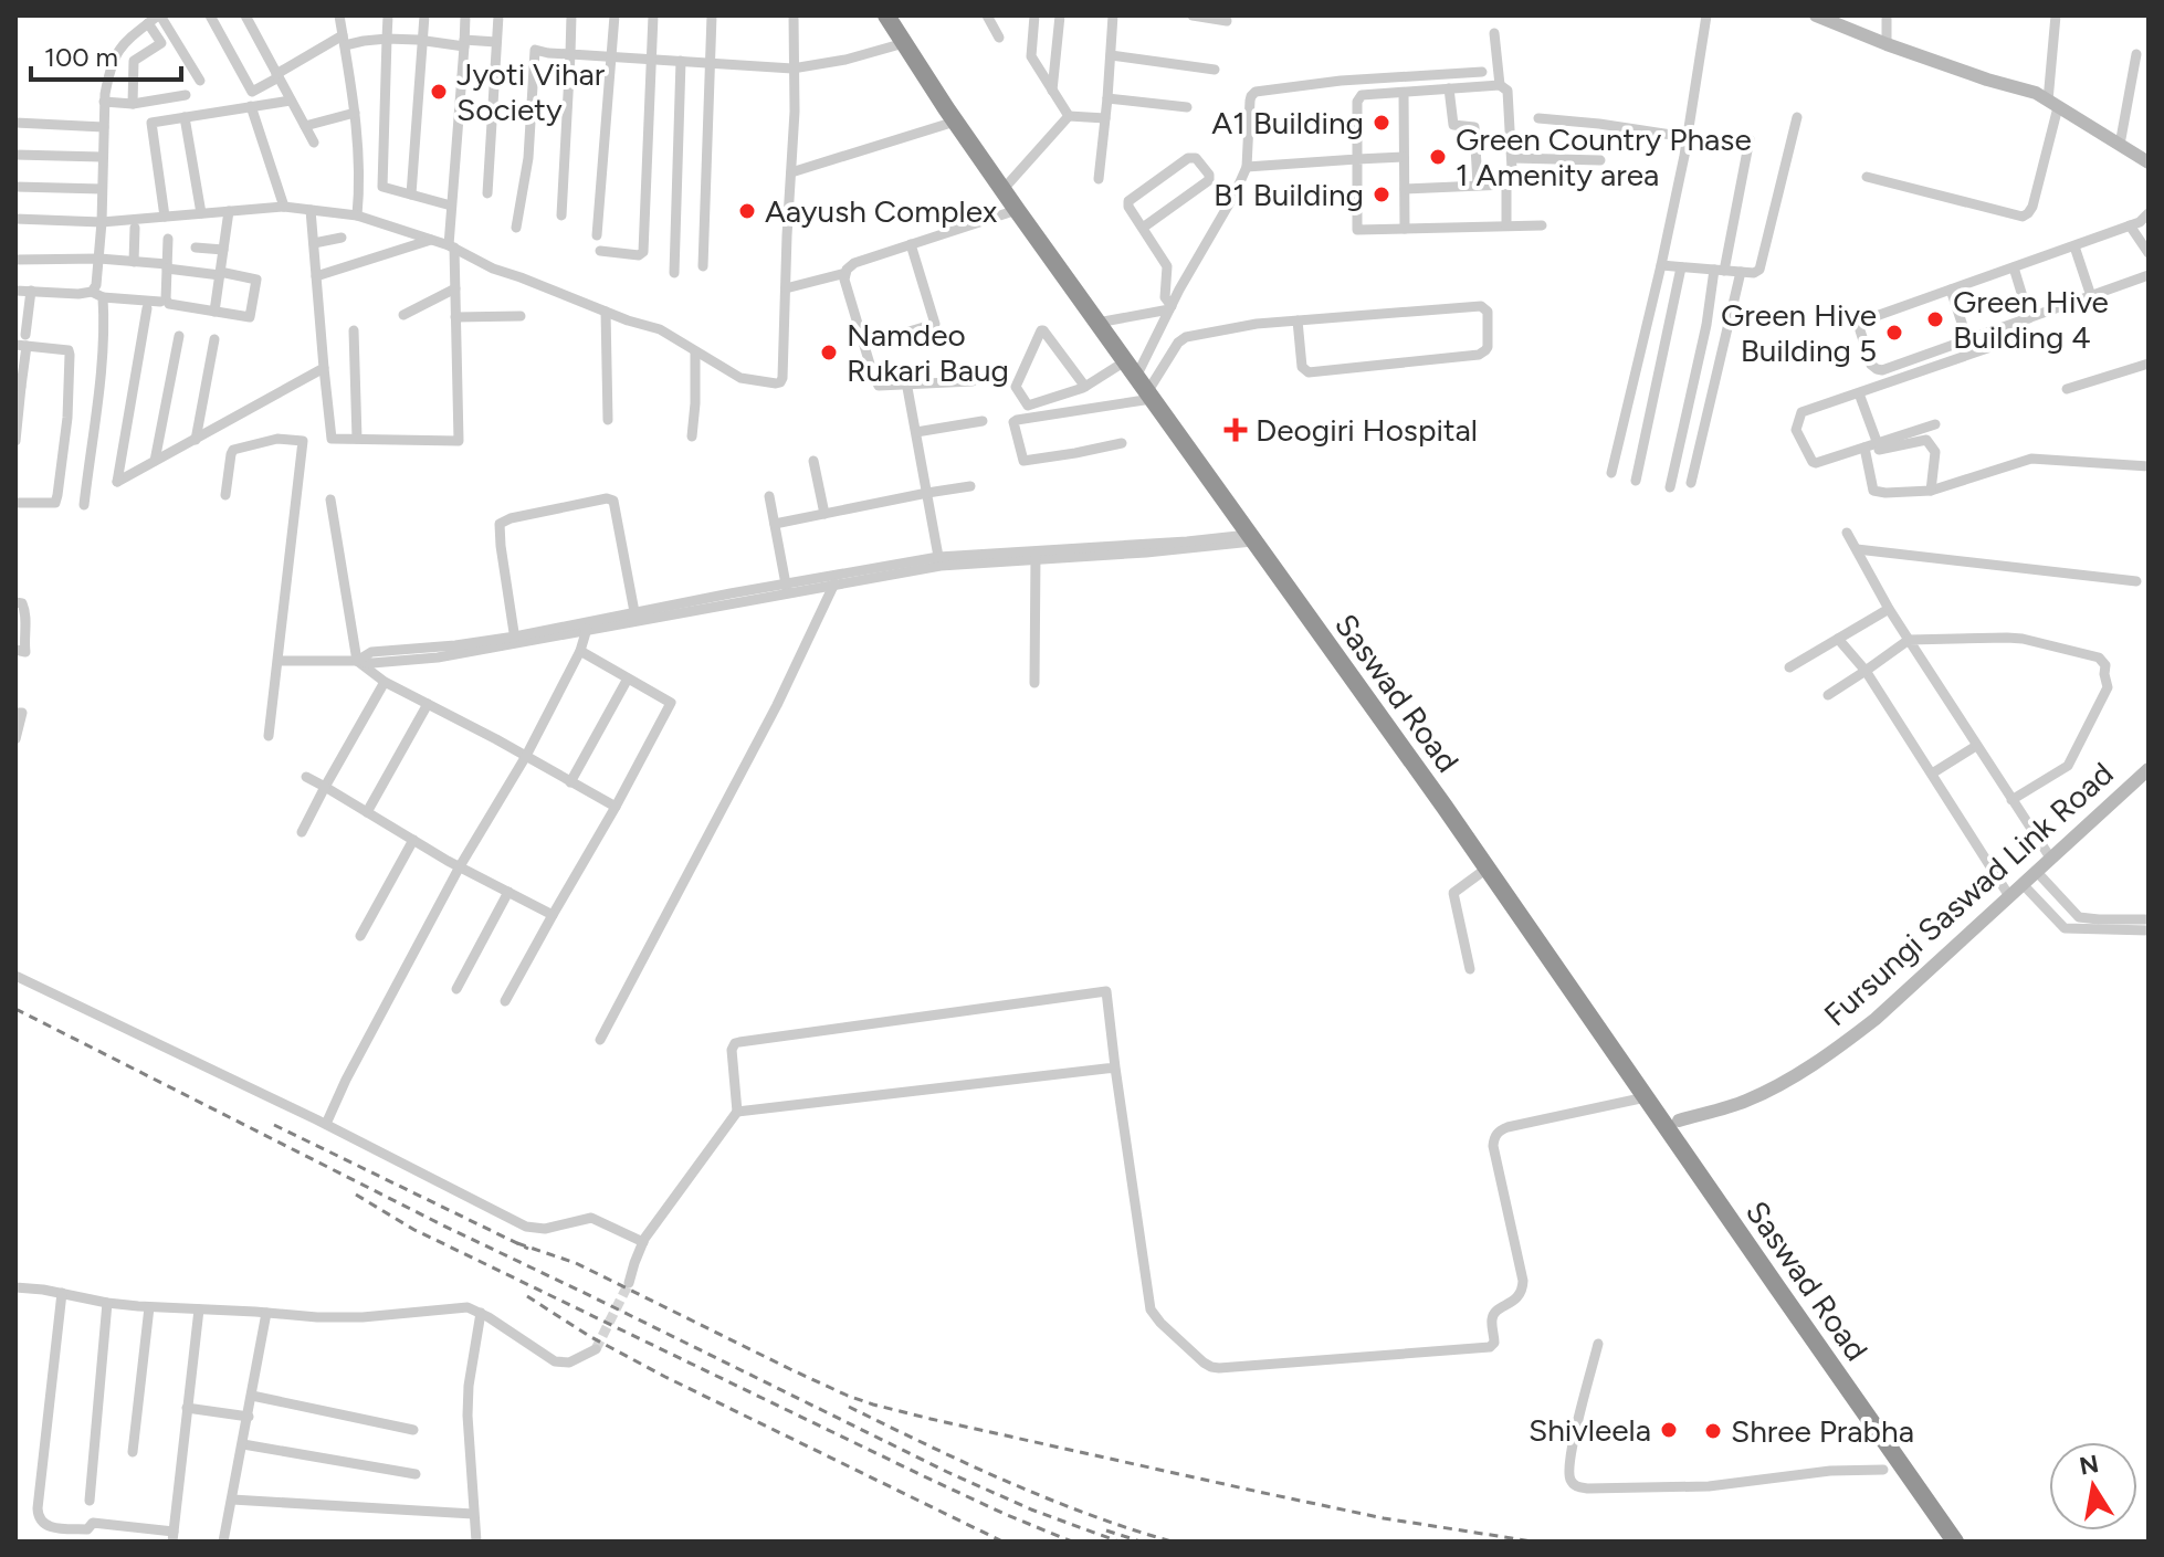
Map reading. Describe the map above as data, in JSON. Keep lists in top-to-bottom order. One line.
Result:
{"streets":{"highway":["Saswad Road"],"street":["Fursungi Saswad Link Road"]},"places":{"other":["Jyoti Vihar Society","A1 Building","Green Country Phase 1 Amenity area","B1 Building","Aayush Complex","Green Hive Building 4","Green Hive Building 5","Namdeo Rukari Baug","Shivleela","Shree Prabha"],"health":["Deogiri Hospital"]},"scale_bar":"100 m","north":"top"}
